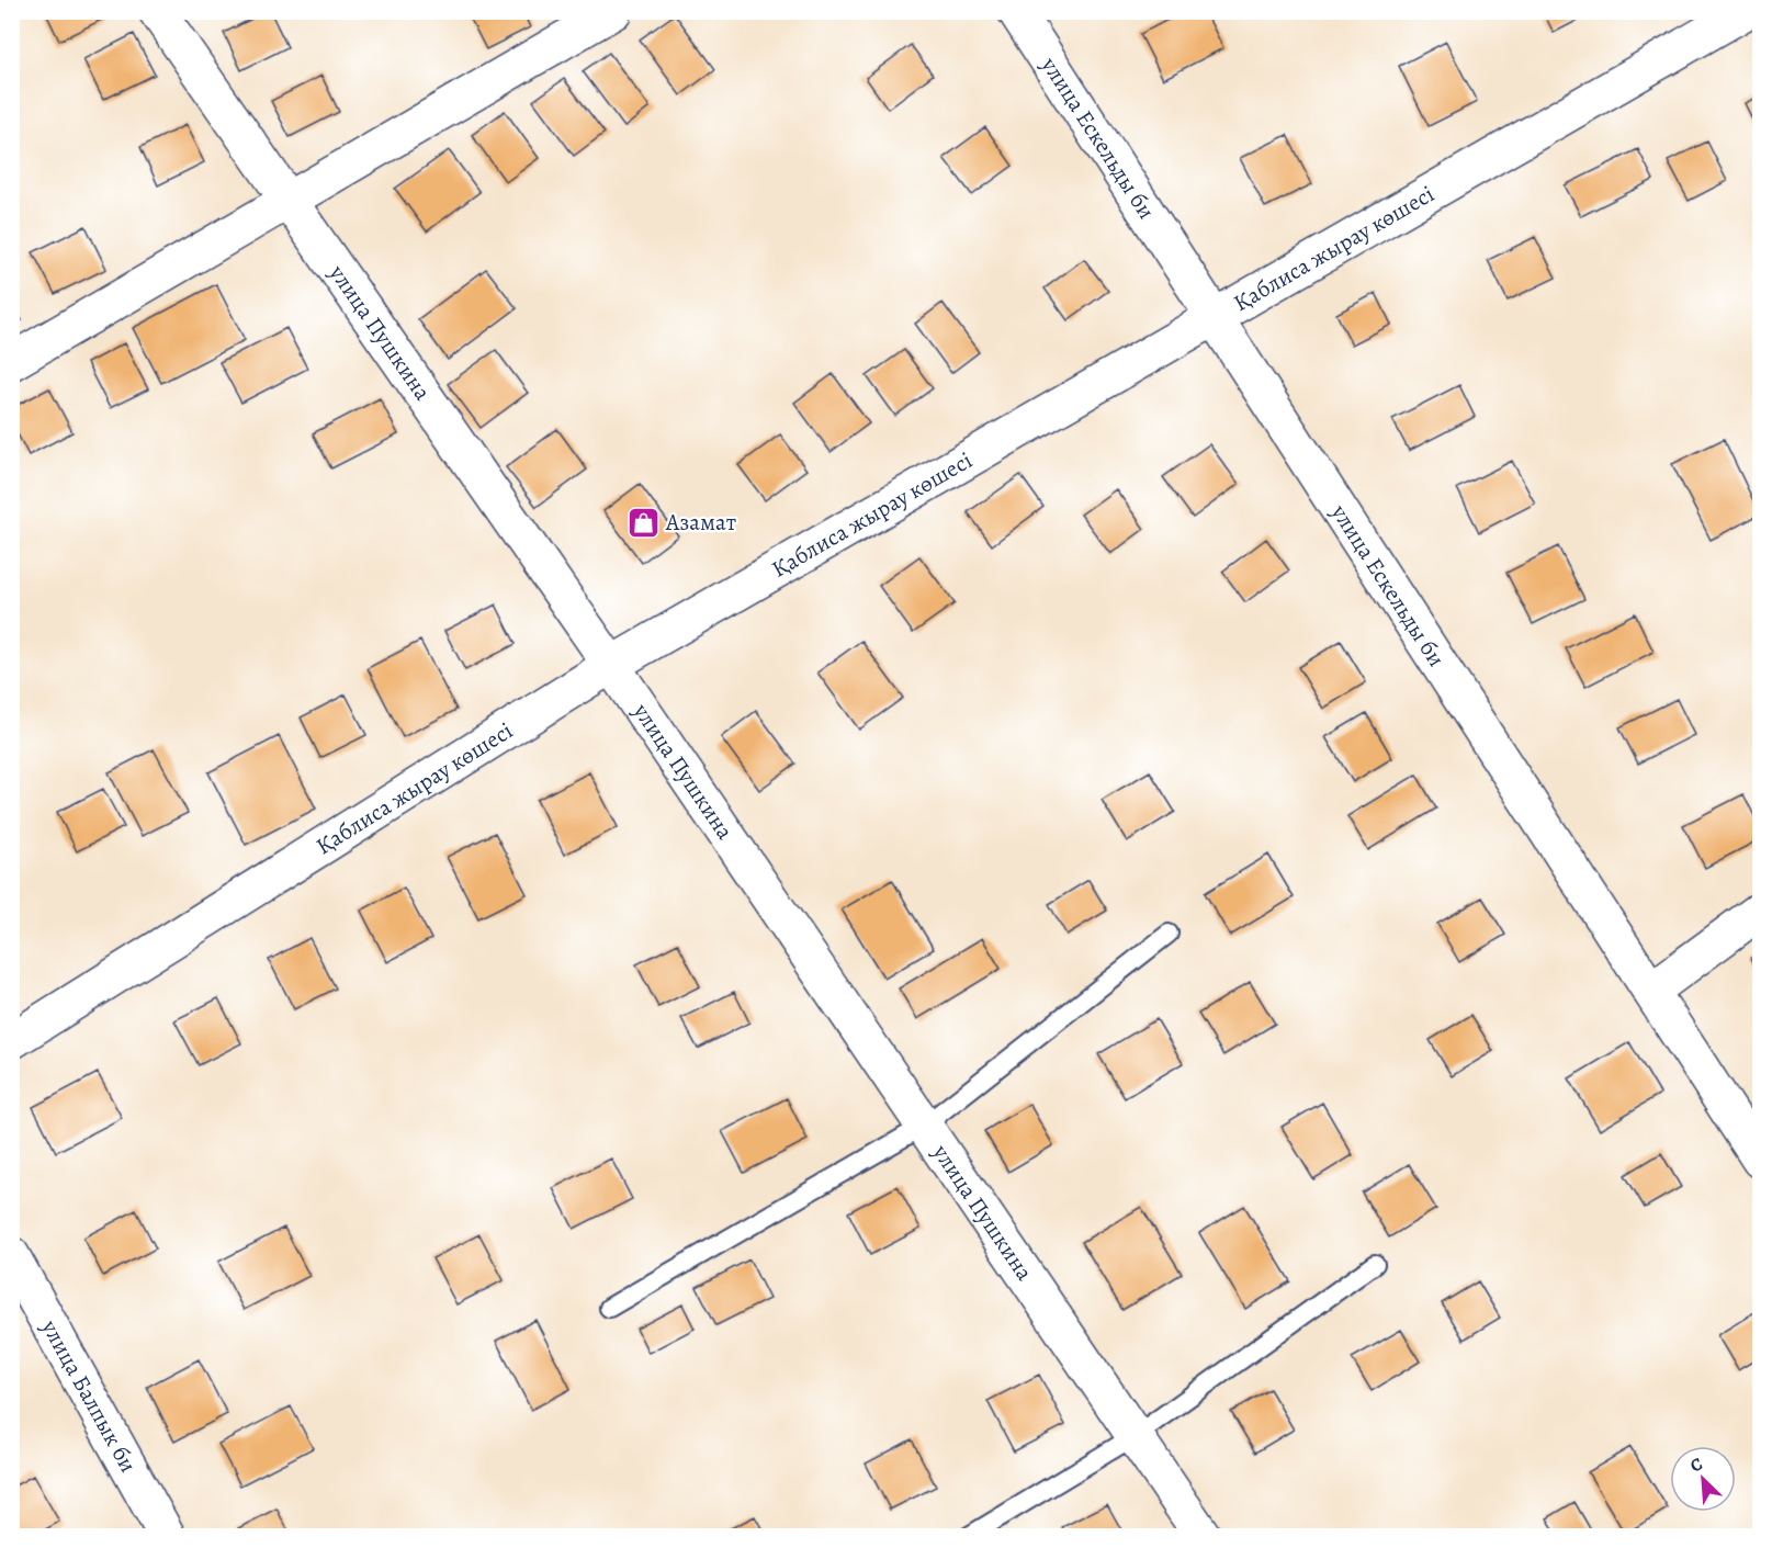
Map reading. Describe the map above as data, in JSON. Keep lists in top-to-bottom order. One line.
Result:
{"streets":{"street":["улица Ескельды би","Қаблиса жырау көшесі","улица Пушкина","улица Балпык би"]},"crossings":[["улица Ескельды би","Қаблиса жырау көшесі"],["Қаблиса жырау көшесі","улица Пушкина"]],"places":{"shop":["Азамат"]},"north":"top left"}
